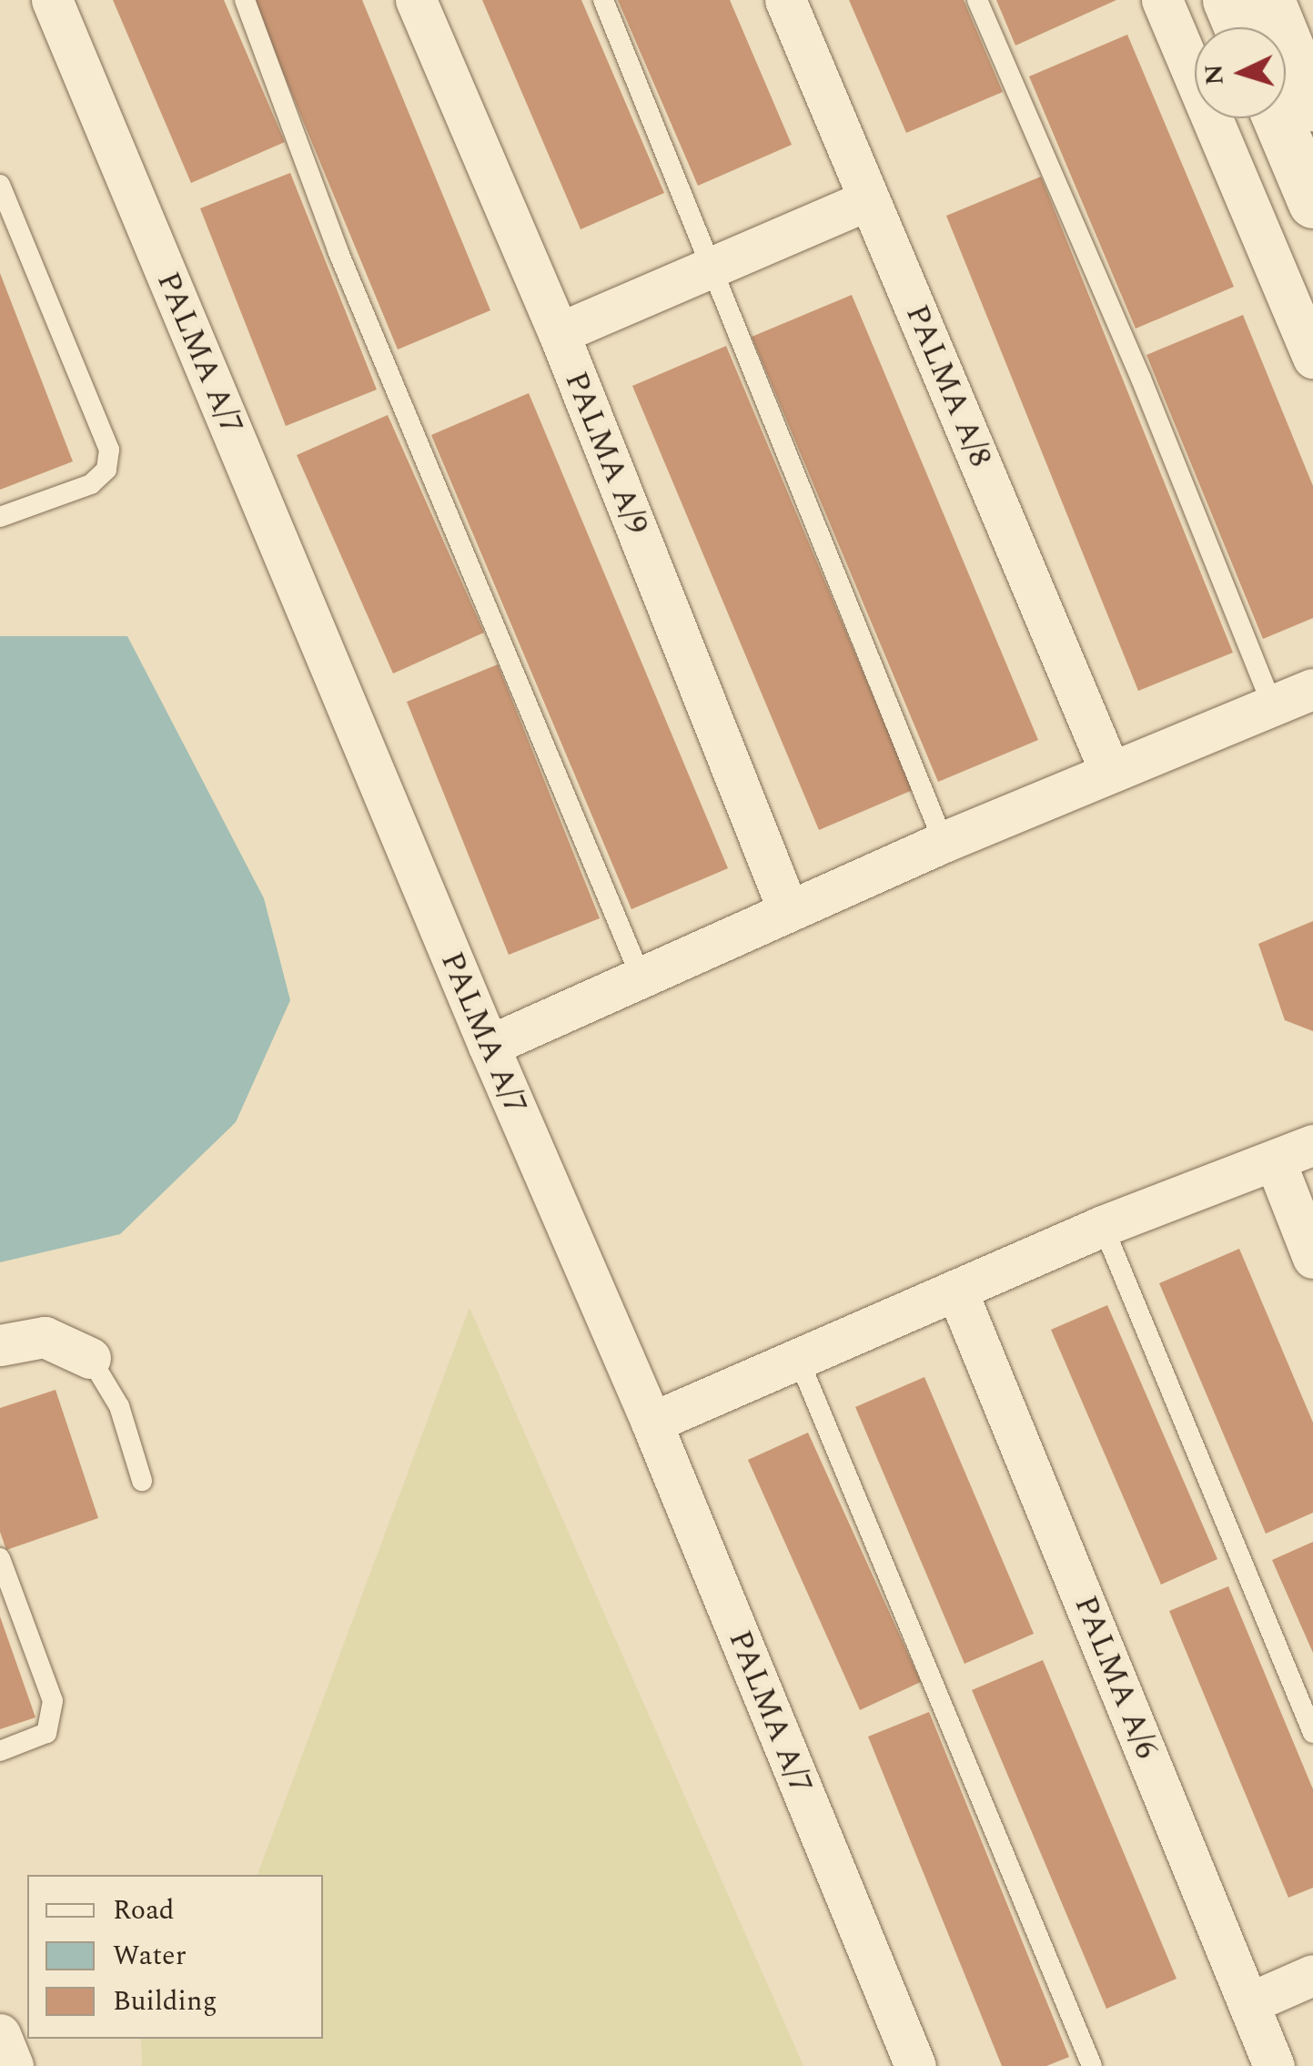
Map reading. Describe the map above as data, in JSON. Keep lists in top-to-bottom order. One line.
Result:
{"streets":{"street":["PALMA A/7","PALMA A/8","PALMA A/9","PALMA A/6"]},"legend":["Road","Water","Building"],"north":"left"}
